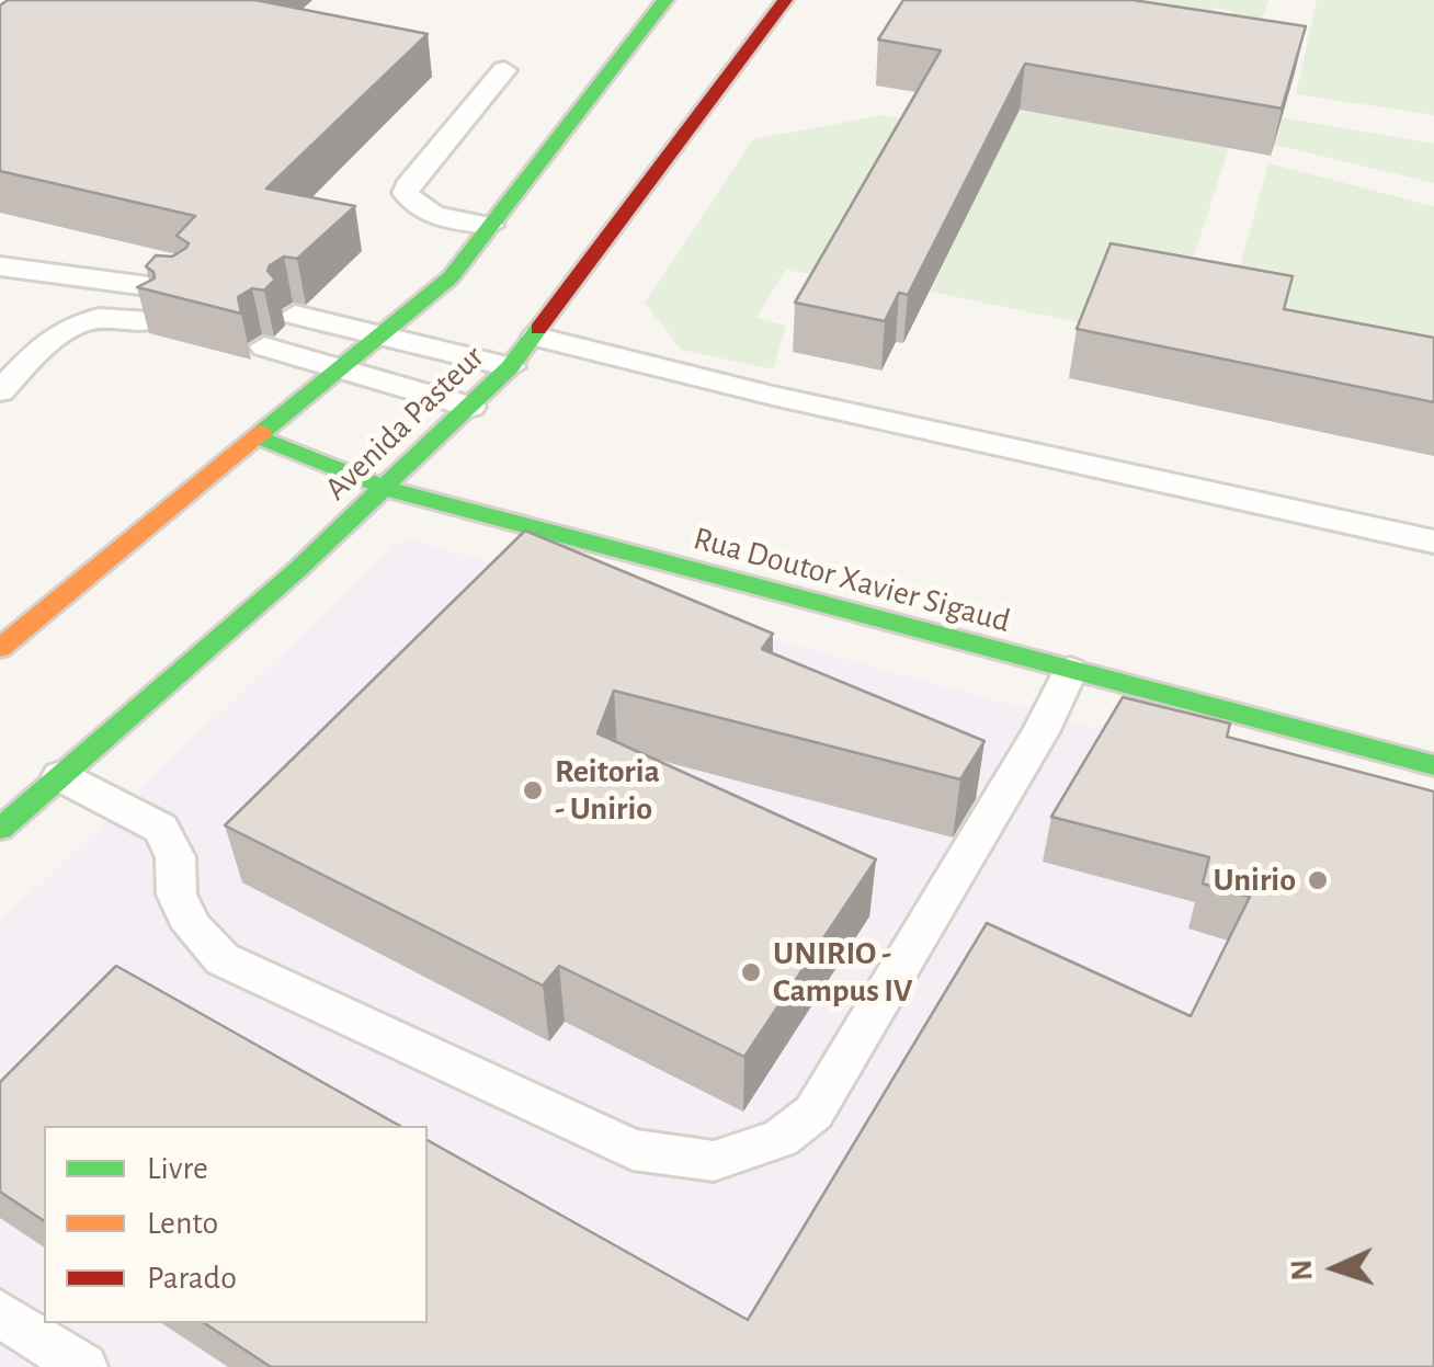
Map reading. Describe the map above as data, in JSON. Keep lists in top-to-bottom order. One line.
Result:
{"streets":{"street":["Avenida Pasteur","Rua Doutor Xavier Sigaud"]},"crossings":[["Avenida Pasteur","Rua Doutor Xavier Sigaud"]],"places":["Reitoria - Unirio","Unirio","UNIRIO - Campus IV"],"legend":["Livre","Lento","Parado"],"north":"left"}
